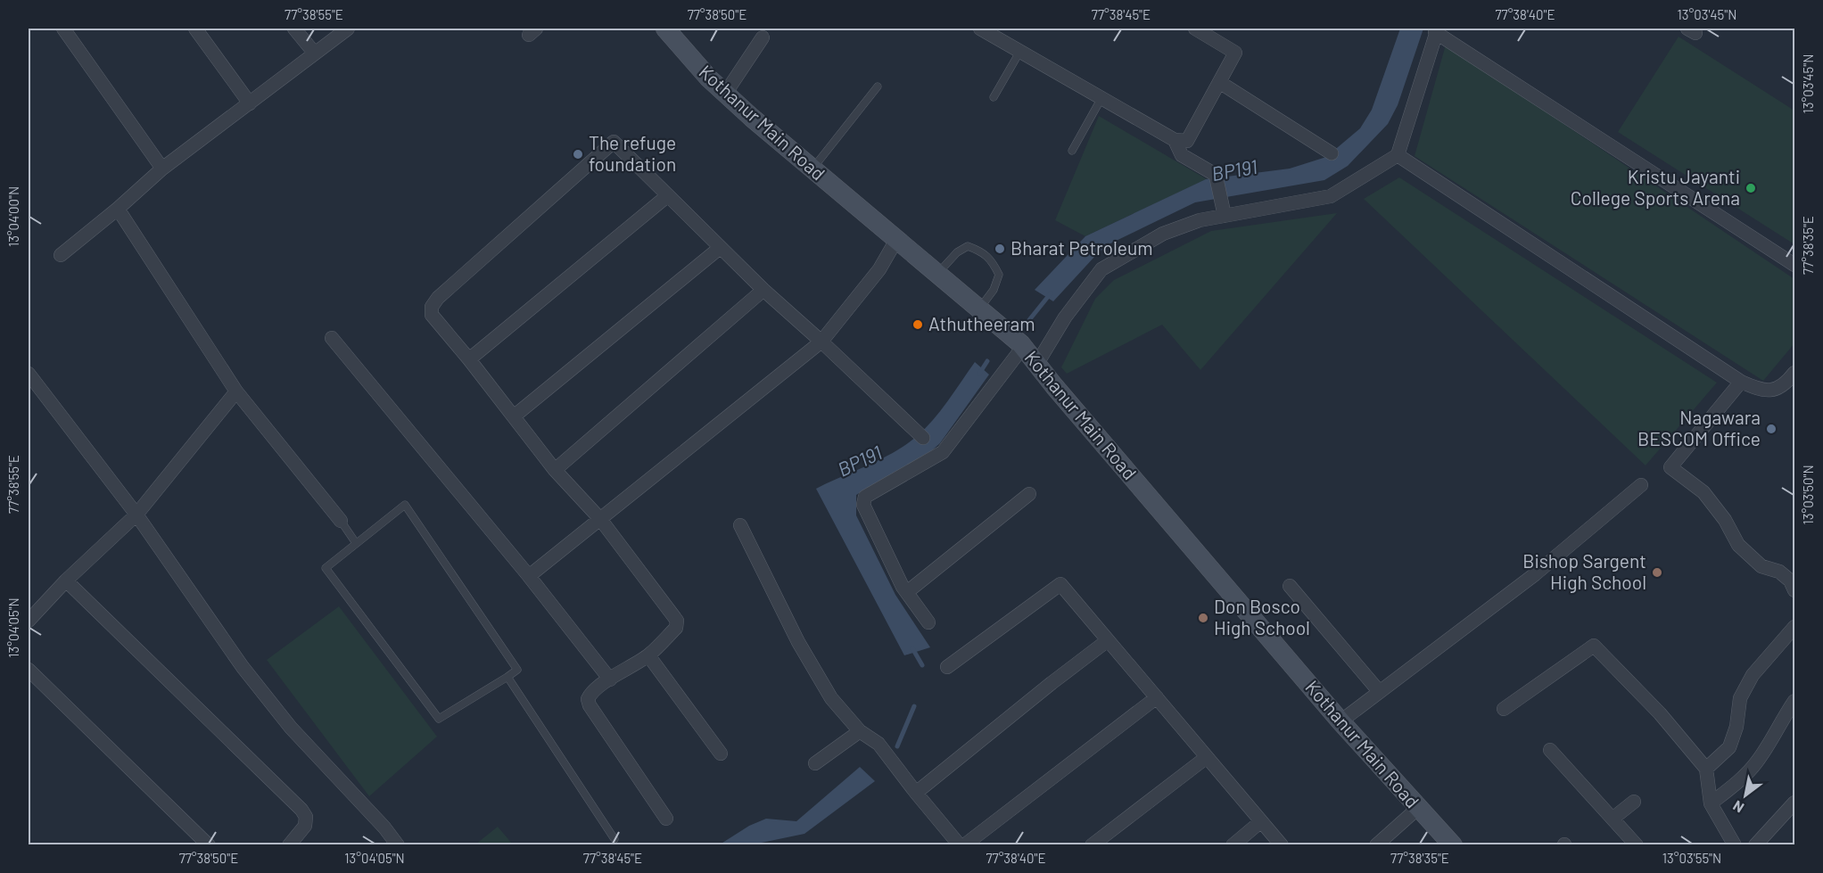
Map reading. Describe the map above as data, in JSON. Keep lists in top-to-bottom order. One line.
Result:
{"streets":{"main road":["Kothanur Main Road"]},"water":["BP191"],"places":["The refuge foundation","Kristu Jayanti College Sports Arena","Bharat Petroleum","Athutheeram","Nagawara BESCOM Office","Bishop Sargent High School","Don Bosco High School"],"north":"bottom left","coordinates":["77°38'55\"E","77°38'50\"E","77°38'45\"E","77°38'40\"E","13°03'45\"N","13°04'00\"N","77°38'35\"E","13°03'50\"N","13°04'05\"N","13°03'55\"N"]}
